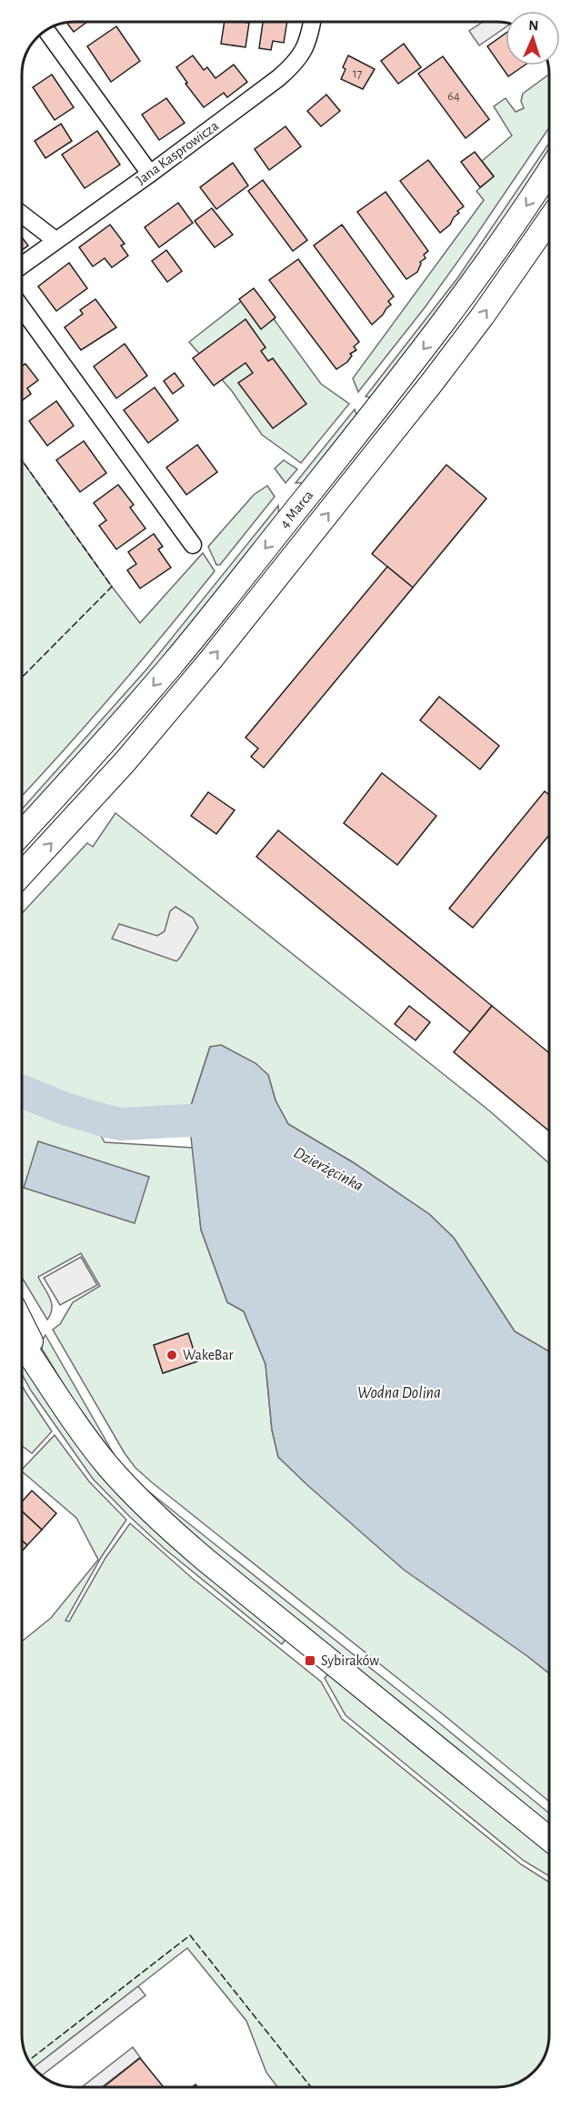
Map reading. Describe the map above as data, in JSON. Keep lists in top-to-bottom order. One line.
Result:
{"streets":{"main road":["4 Marca"],"street":["Jana Kasprowicza"]},"water":["Dzierżęcinka","Wodna Dolina"],"places":{"other":["WakeBar"],"transit":["Sybiraków"]},"house_numbers":["17","64"],"north":"top"}
